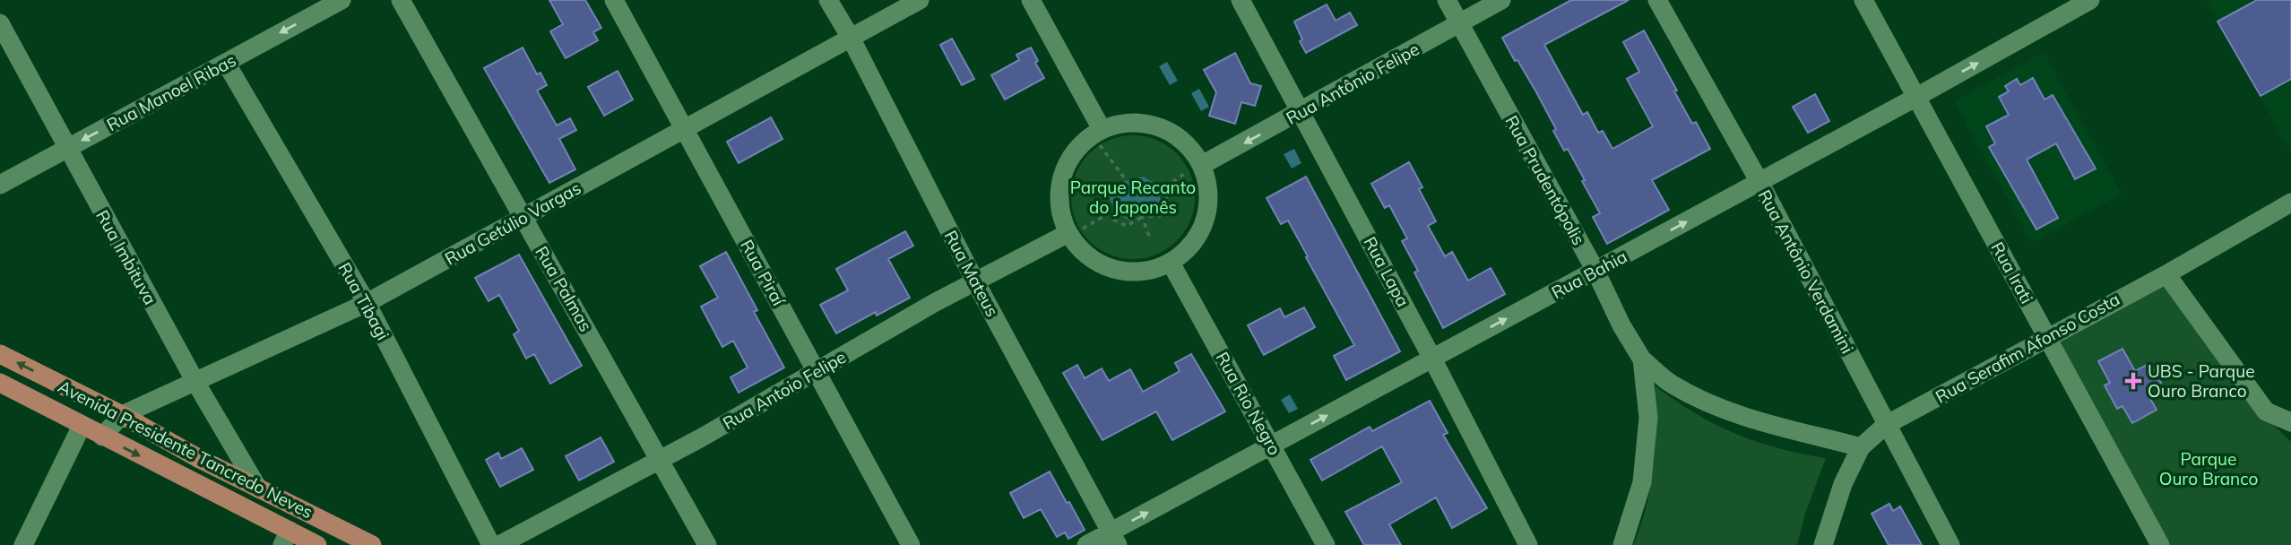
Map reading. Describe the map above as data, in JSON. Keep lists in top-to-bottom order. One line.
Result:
{"streets":{"main road":["Avenida Presidente Tancredo Neves"],"street":["Rua Antônio Felipe","Rua Manoel Ribas","Rua Prudentópolis","Rua Getúlio Vargas","Rua Imbituva","Rua Lapa","Rua Antônio Verdamini","Rua Piraí","Rua Irati","Rua Mateus","Rua Bahia","Rua Palmas","Rua Tibagi","Rua Serafim Afonso Costa","Rua Antoio Felipe","Rua Rio Negro"]},"crossings":[["Rua Antônio Felipe","Rua Prudentópolis"],["Rua Antônio Felipe","Rua Lapa"],["Rua Antônio Felipe","Rua Antoio Felipe"],["Rua Antônio Felipe","Rua Rio Negro"],["Rua Manoel Ribas","Rua Imbituva"],["Rua Manoel Ribas","Rua Tibagi"],["Rua Prudentópolis","Rua Bahia"],["Rua Getúlio Vargas","Rua Imbituva"],["Rua Getúlio Vargas","Rua Piraí"],["Rua Getúlio Vargas","Rua Mateus"],["Rua Getúlio Vargas","Rua Palmas"],["Rua Getúlio Vargas","Rua Tibagi"],["Rua Getúlio Vargas","Avenida Presidente Tancredo Neves"],["Rua Imbituva","Avenida Presidente Tancredo Neves"],["Rua Lapa","Rua Bahia"],["Rua Antônio Verdamini","Rua Bahia"],["Rua Antônio Verdamini","Rua Serafim Afonso Costa"],["Rua Piraí","Rua Antoio Felipe"],["Rua Irati","Rua Bahia"],["Rua Irati","Rua Serafim Afonso Costa"],["Rua Mateus","Rua Bahia"],["Rua Mateus","Rua Antoio Felipe"],["Rua Bahia","Rua Rio Negro"],["Rua Palmas","Rua Antoio Felipe"],["Rua Antoio Felipe","Rua Rio Negro"]],"one_way":["Rua Manoel Ribas","Rua Bahia"],"parks":["Parque Recanto do Japonês","Parque Ouro Branco"],"places":{"health":["UBS - Parque Ouro Branco"]}}
